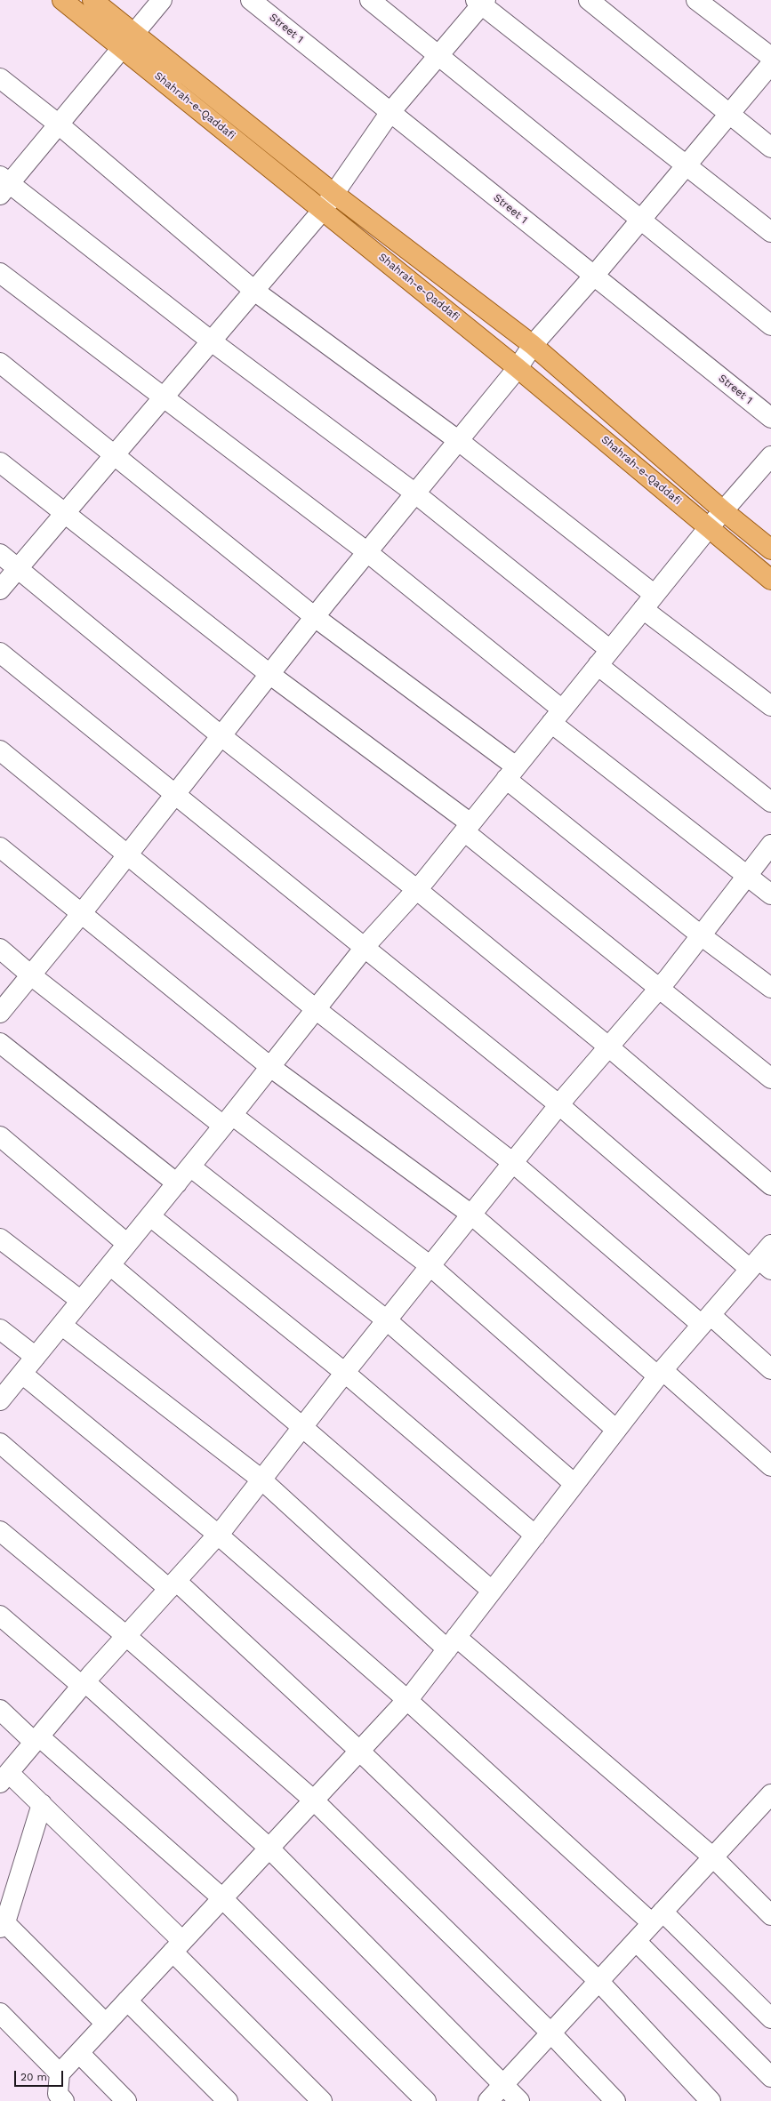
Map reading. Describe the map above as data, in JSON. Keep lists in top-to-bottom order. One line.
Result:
{"streets":{"main road":["Shahrah-e-Qaddafi"],"street":["Street 1"]},"scale_bar":"20 m"}
